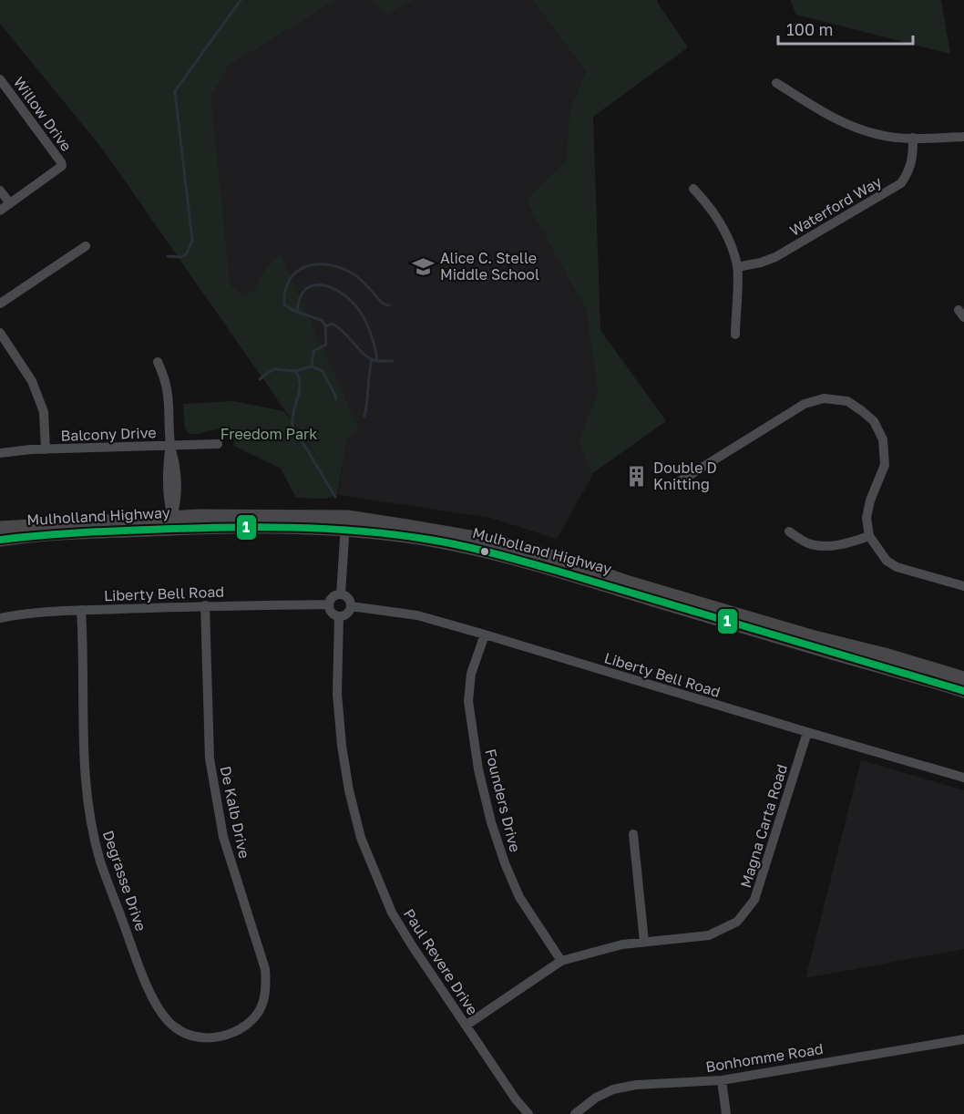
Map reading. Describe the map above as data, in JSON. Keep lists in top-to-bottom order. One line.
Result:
{"streets":{"main road":["Mulholland Highway"],"street":["Willow Drive","Waterford Way","Balcony Drive","Liberty Bell Road","Founders Drive","De Kalb Drive","Magna Carta Road","Degrasse Drive","Paul Revere Drive","Bonhomme Road"]},"crossings":[["Liberty Bell Road","Founders Drive"],["Liberty Bell Road","De Kalb Drive"],["Liberty Bell Road","Magna Carta Road"],["Liberty Bell Road","Degrasse Drive"],["Liberty Bell Road","Paul Revere Drive"],["Founders Drive","Magna Carta Road"],["De Kalb Drive","Degrasse Drive"],["Magna Carta Road","Paul Revere Drive"]],"parks":["Freedom Park"],"places":{"school or university":["Alice C. Stelle Middle School"],"building":["Double D Knitting"]},"lines":["transit line 1"],"scale_bar":"100 m"}
